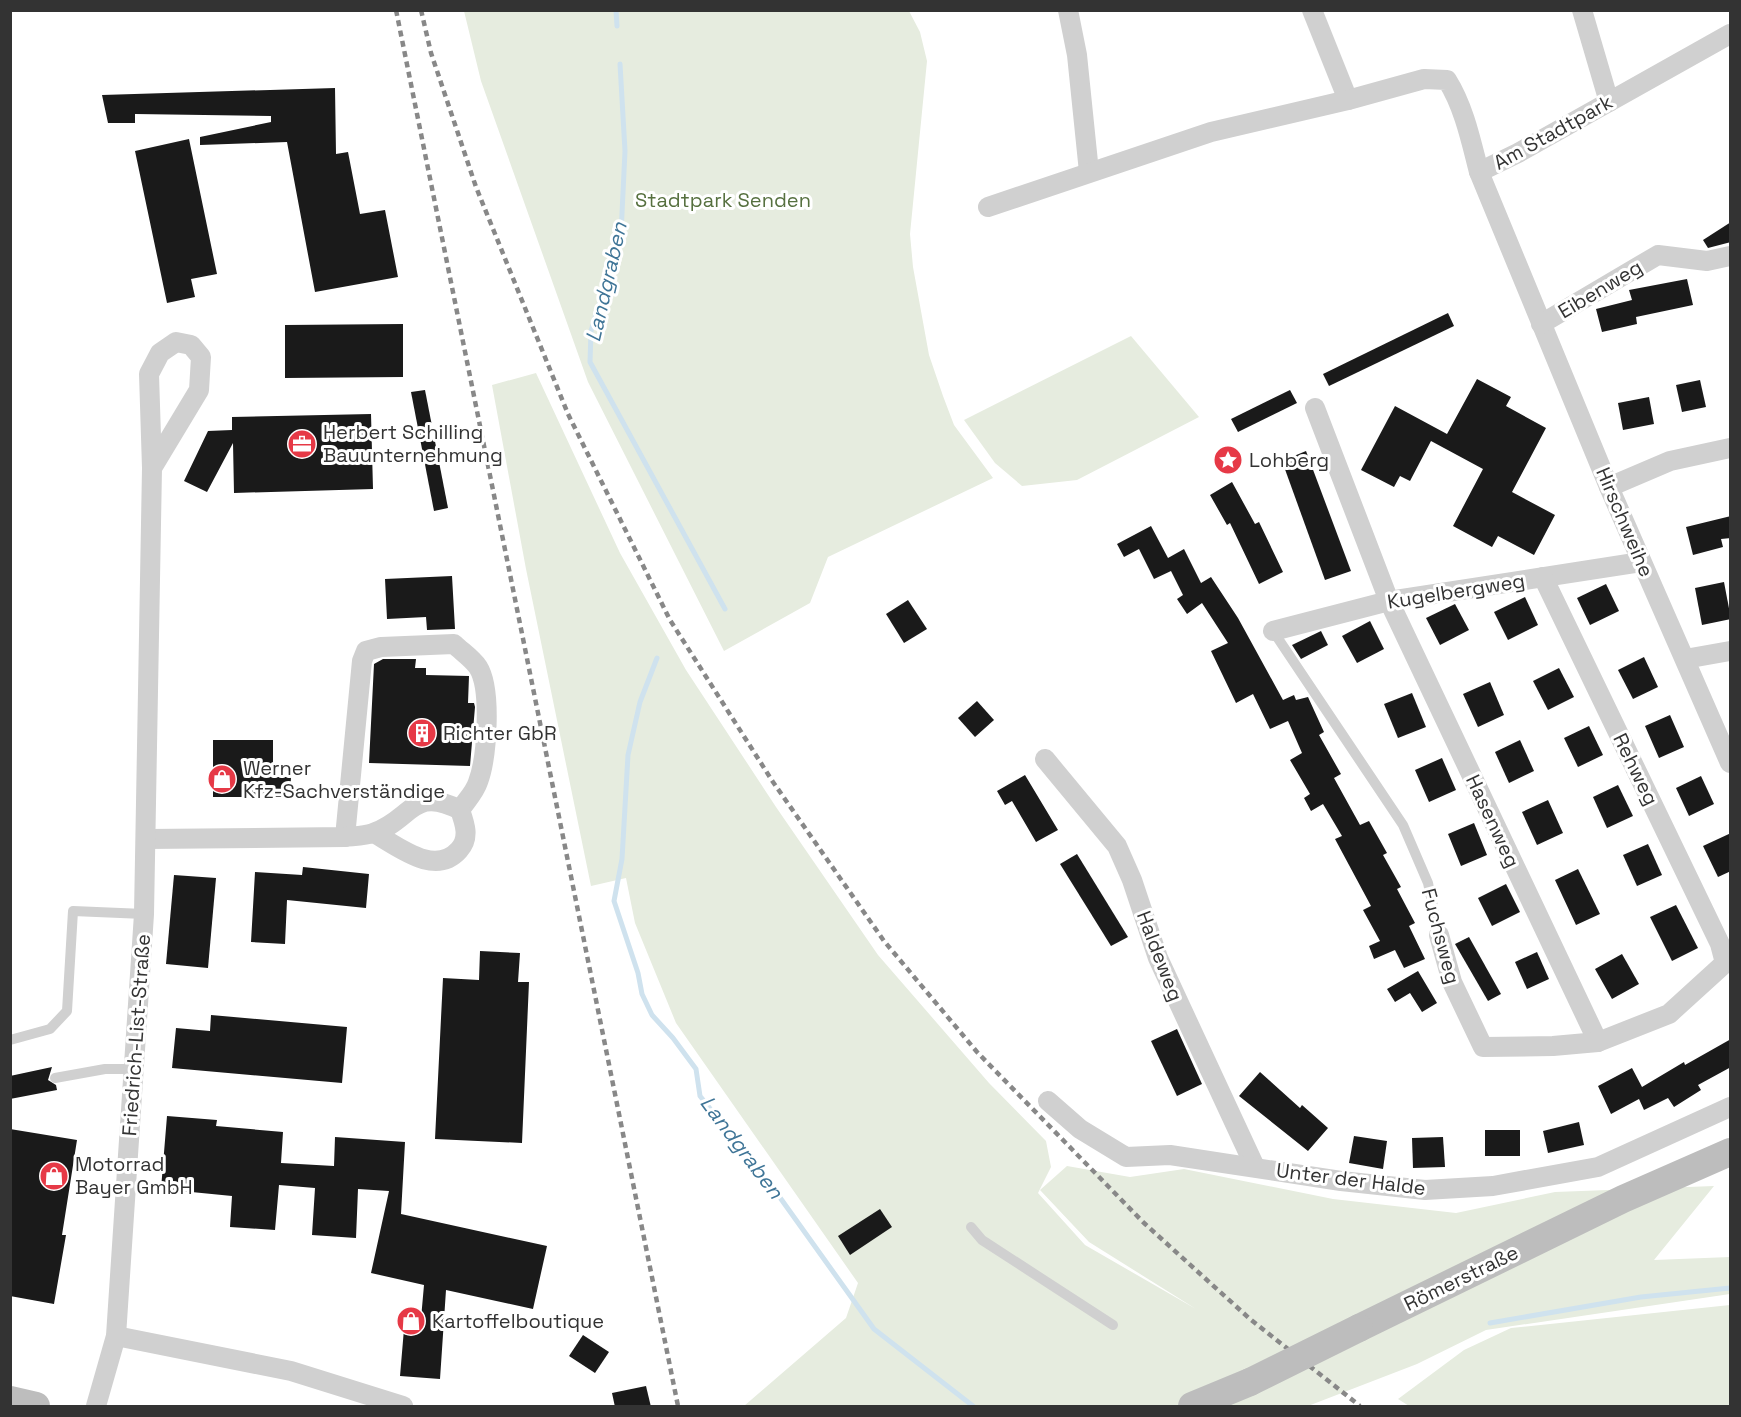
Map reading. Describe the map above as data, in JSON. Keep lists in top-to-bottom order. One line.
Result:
{"streets":{"main road":["Römerstraße"],"street":["Am Stadtpark","Eibenweg","Hirschweihe","Kugelbergweg","Rehweg","Hasenweg","Fuchsweg","Haldeweg","Friedrich-List-Straße","Unter der Halde"]},"crossings":[["Am Stadtpark","Hirschweihe"],["Eibenweg","Hirschweihe"],["Hirschweihe","Kugelbergweg"],["Kugelbergweg","Rehweg"],["Kugelbergweg","Hasenweg"],["Kugelbergweg","Fuchsweg"],["Rehweg","Fuchsweg"],["Hasenweg","Fuchsweg"],["Haldeweg","Unter der Halde"]],"water":["Landgraben"],"parks":["Stadtpark Senden"],"places":{"office":["Herbert Schilling Bauunternehmung"],"place":["Lohberg"],"building":["Richter GbR"],"shop":["Werner Kfz-Sachverständige","Motorrad Bayer GmbH","Kartoffelboutique"]}}
